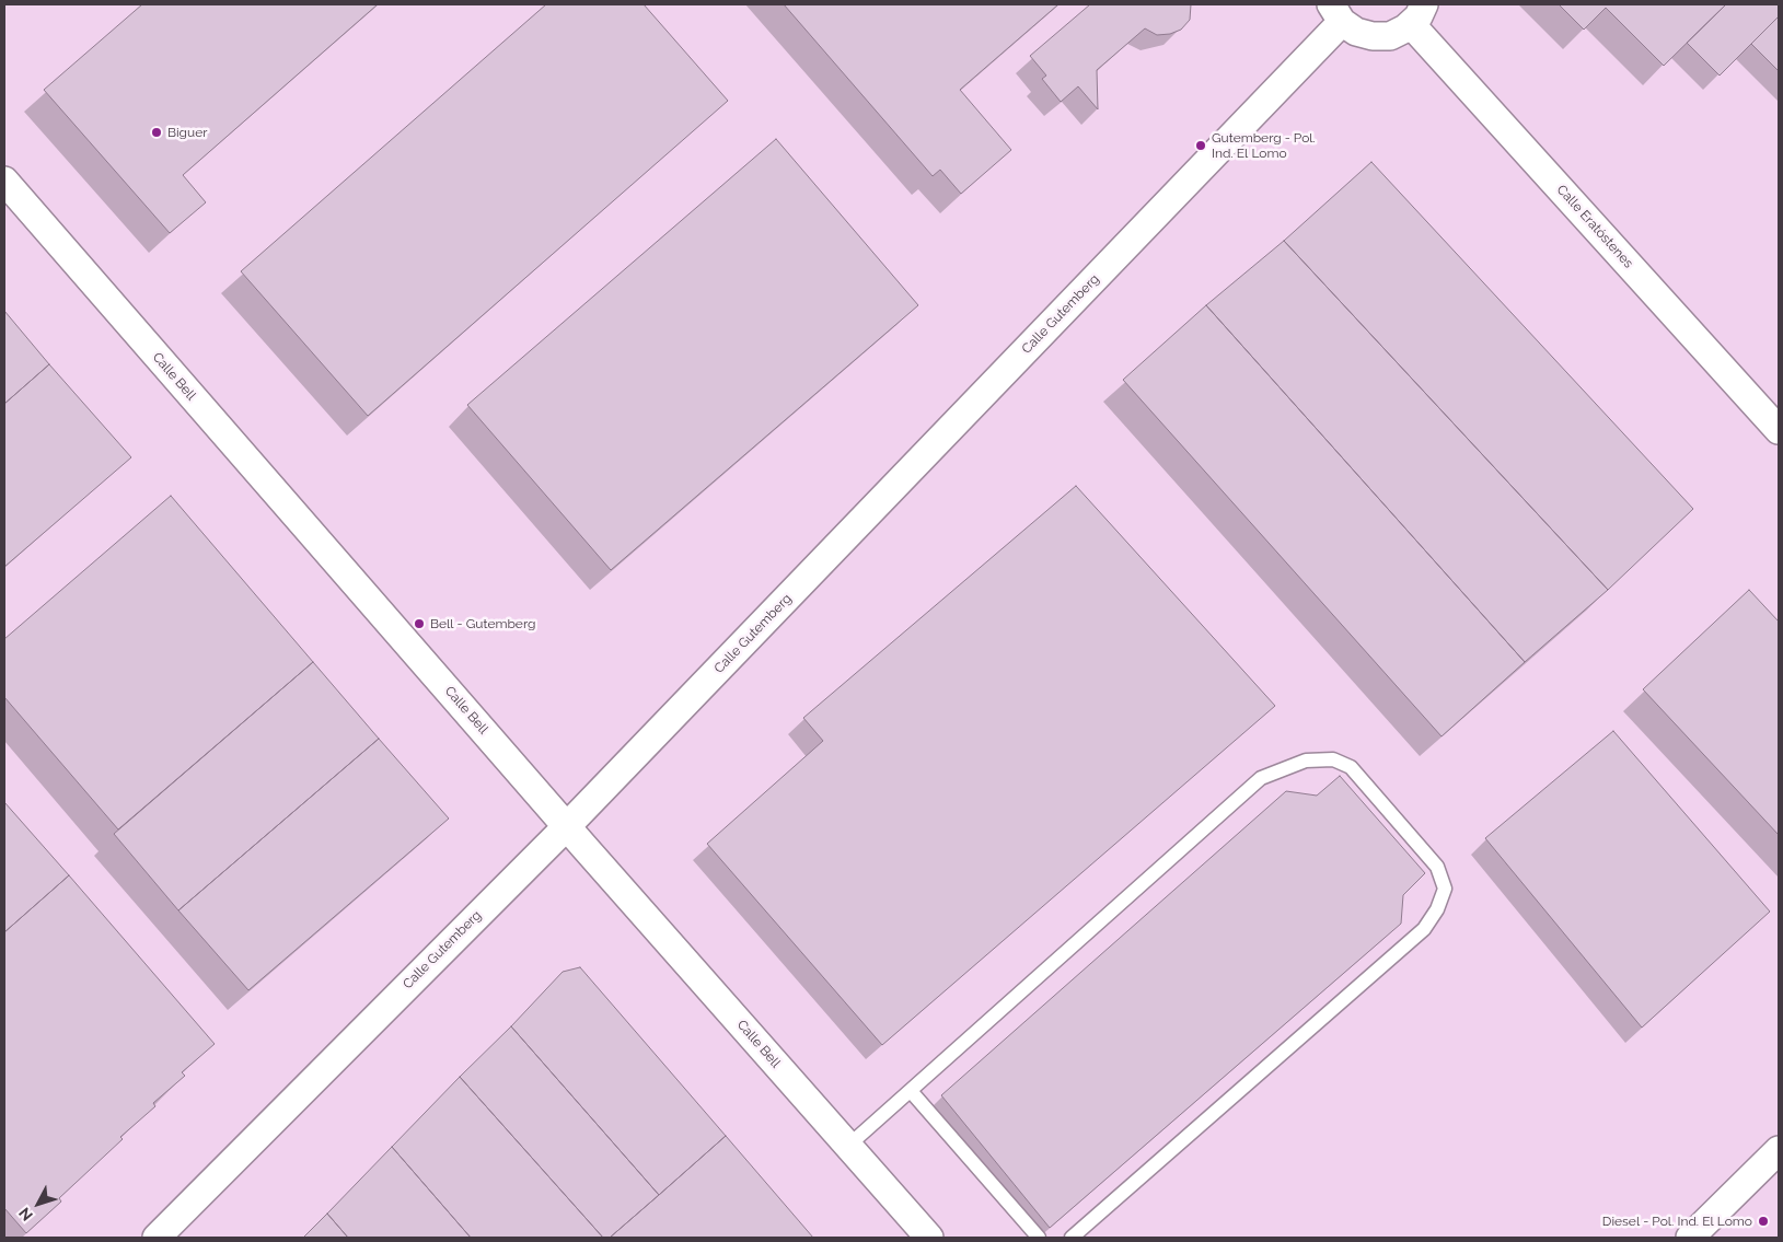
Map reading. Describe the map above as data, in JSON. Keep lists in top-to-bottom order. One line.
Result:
{"streets":{"street":["Calle Eratóstenes","Calle Gutemberg","Calle Bell"]},"crossings":[["Calle Gutemberg","Calle Bell"]],"places":["Biguer","Gutemberg - Pol. Ind. El Lomo","Bell - Gutemberg","Diesel - Pol. Ind. El Lomo"],"north":"bottom left"}
